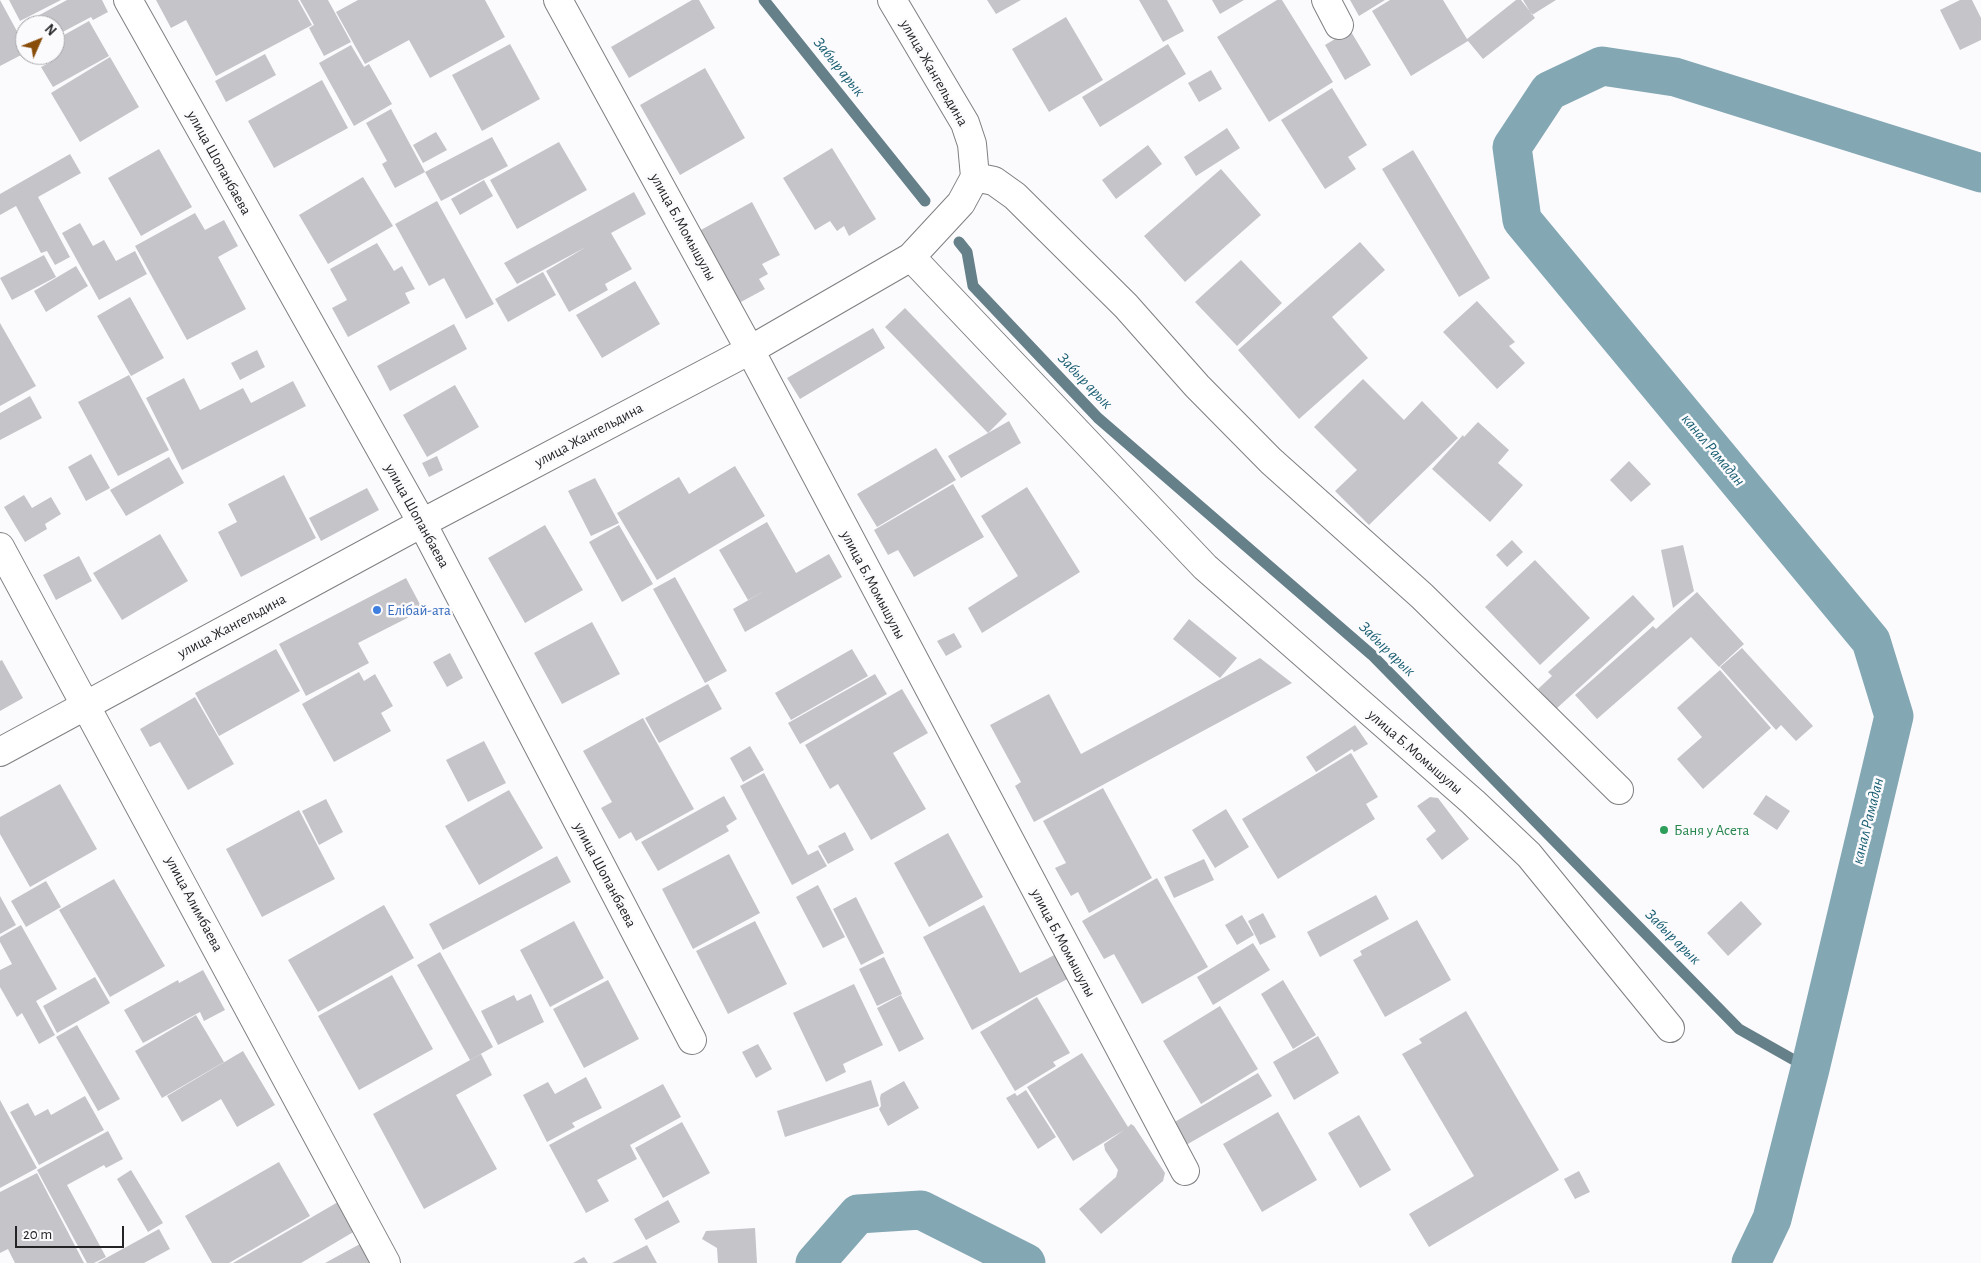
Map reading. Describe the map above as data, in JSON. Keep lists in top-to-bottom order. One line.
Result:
{"streets":{"street":["улица Жангельдина","улица Шопанбаева","улица Б.Момышулы","улица Алимбаева"]},"crossings":[["улица Жангельдина","улица Шопанбаева"],["улица Жангельдина","улица Б.Момышулы"],["улица Жангельдина","улица Алимбаева"]],"water":["Забыр арык","канал Рамадан"],"places":["Елібай-ата","Баня у Асета"],"scale_bar":"20 m","north":"top right"}
